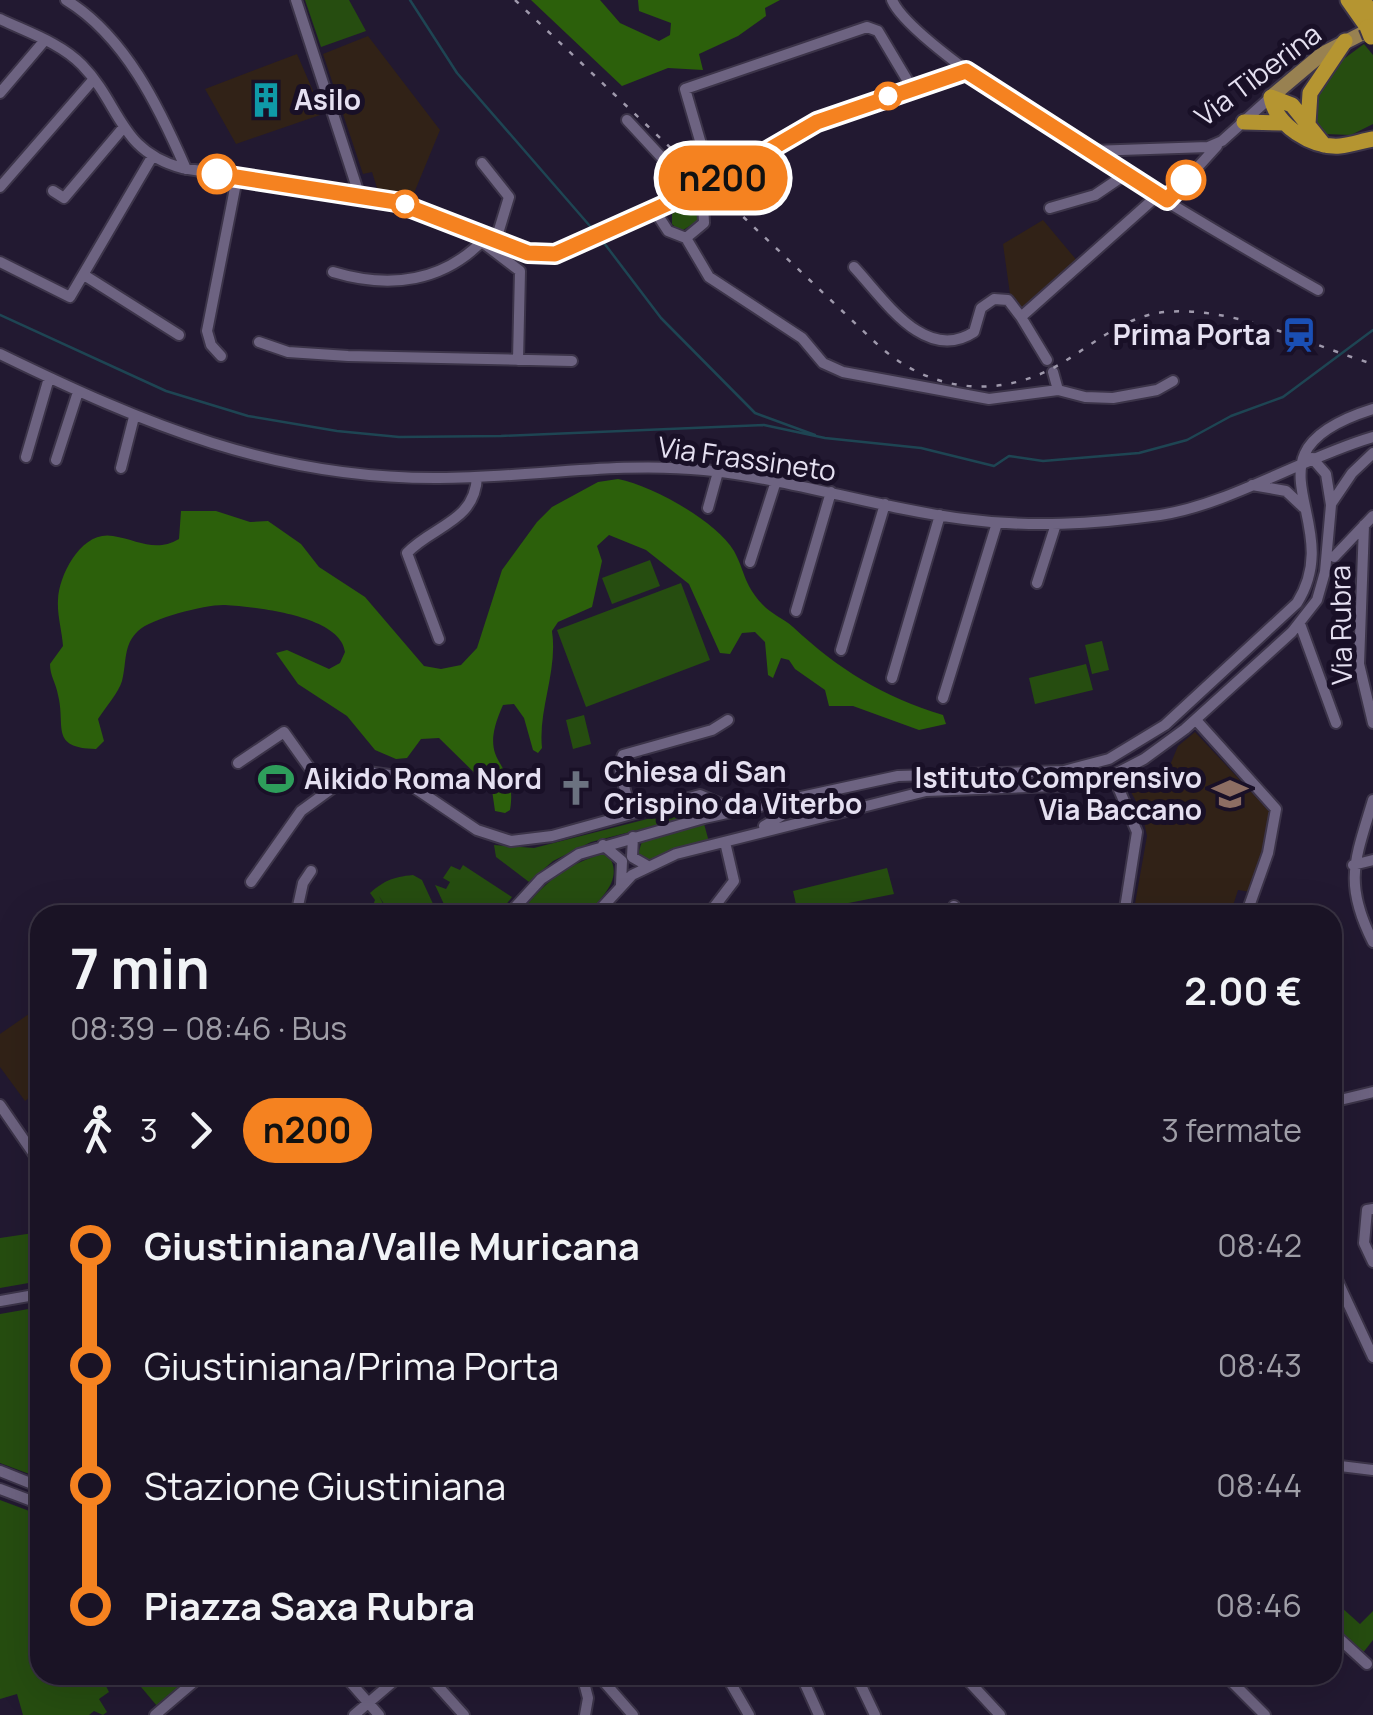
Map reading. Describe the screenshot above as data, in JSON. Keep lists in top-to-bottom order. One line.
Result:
{"streets":{"main road":["Via Tiberina"],"street":["Via Frassineto","Via Rubra"]},"places":{"building":["Asilo"],"station":["Prima Porta"],"sports":["Aikido Roma Nord"],"church":["Chiesa di San Crispino da Viterbo"],"school or university":["Istituto Comprensivo Via Baccano"]},"lines":["bus line n200"],"page":{"on_map":"n200","heading":["7 min","08:39 – 08:46 · Bus","2.00 €"],"legs":["3","n200","3 fermate"],"list":[{"name":"Giustiniana/Valle Muricana","value":"08:42"},{"name":"Giustiniana/Prima Porta","value":"08:43"},{"name":"Stazione Giustiniana","value":"08:44"},{"name":"Piazza Saxa Rubra","value":"08:46"}]}}
